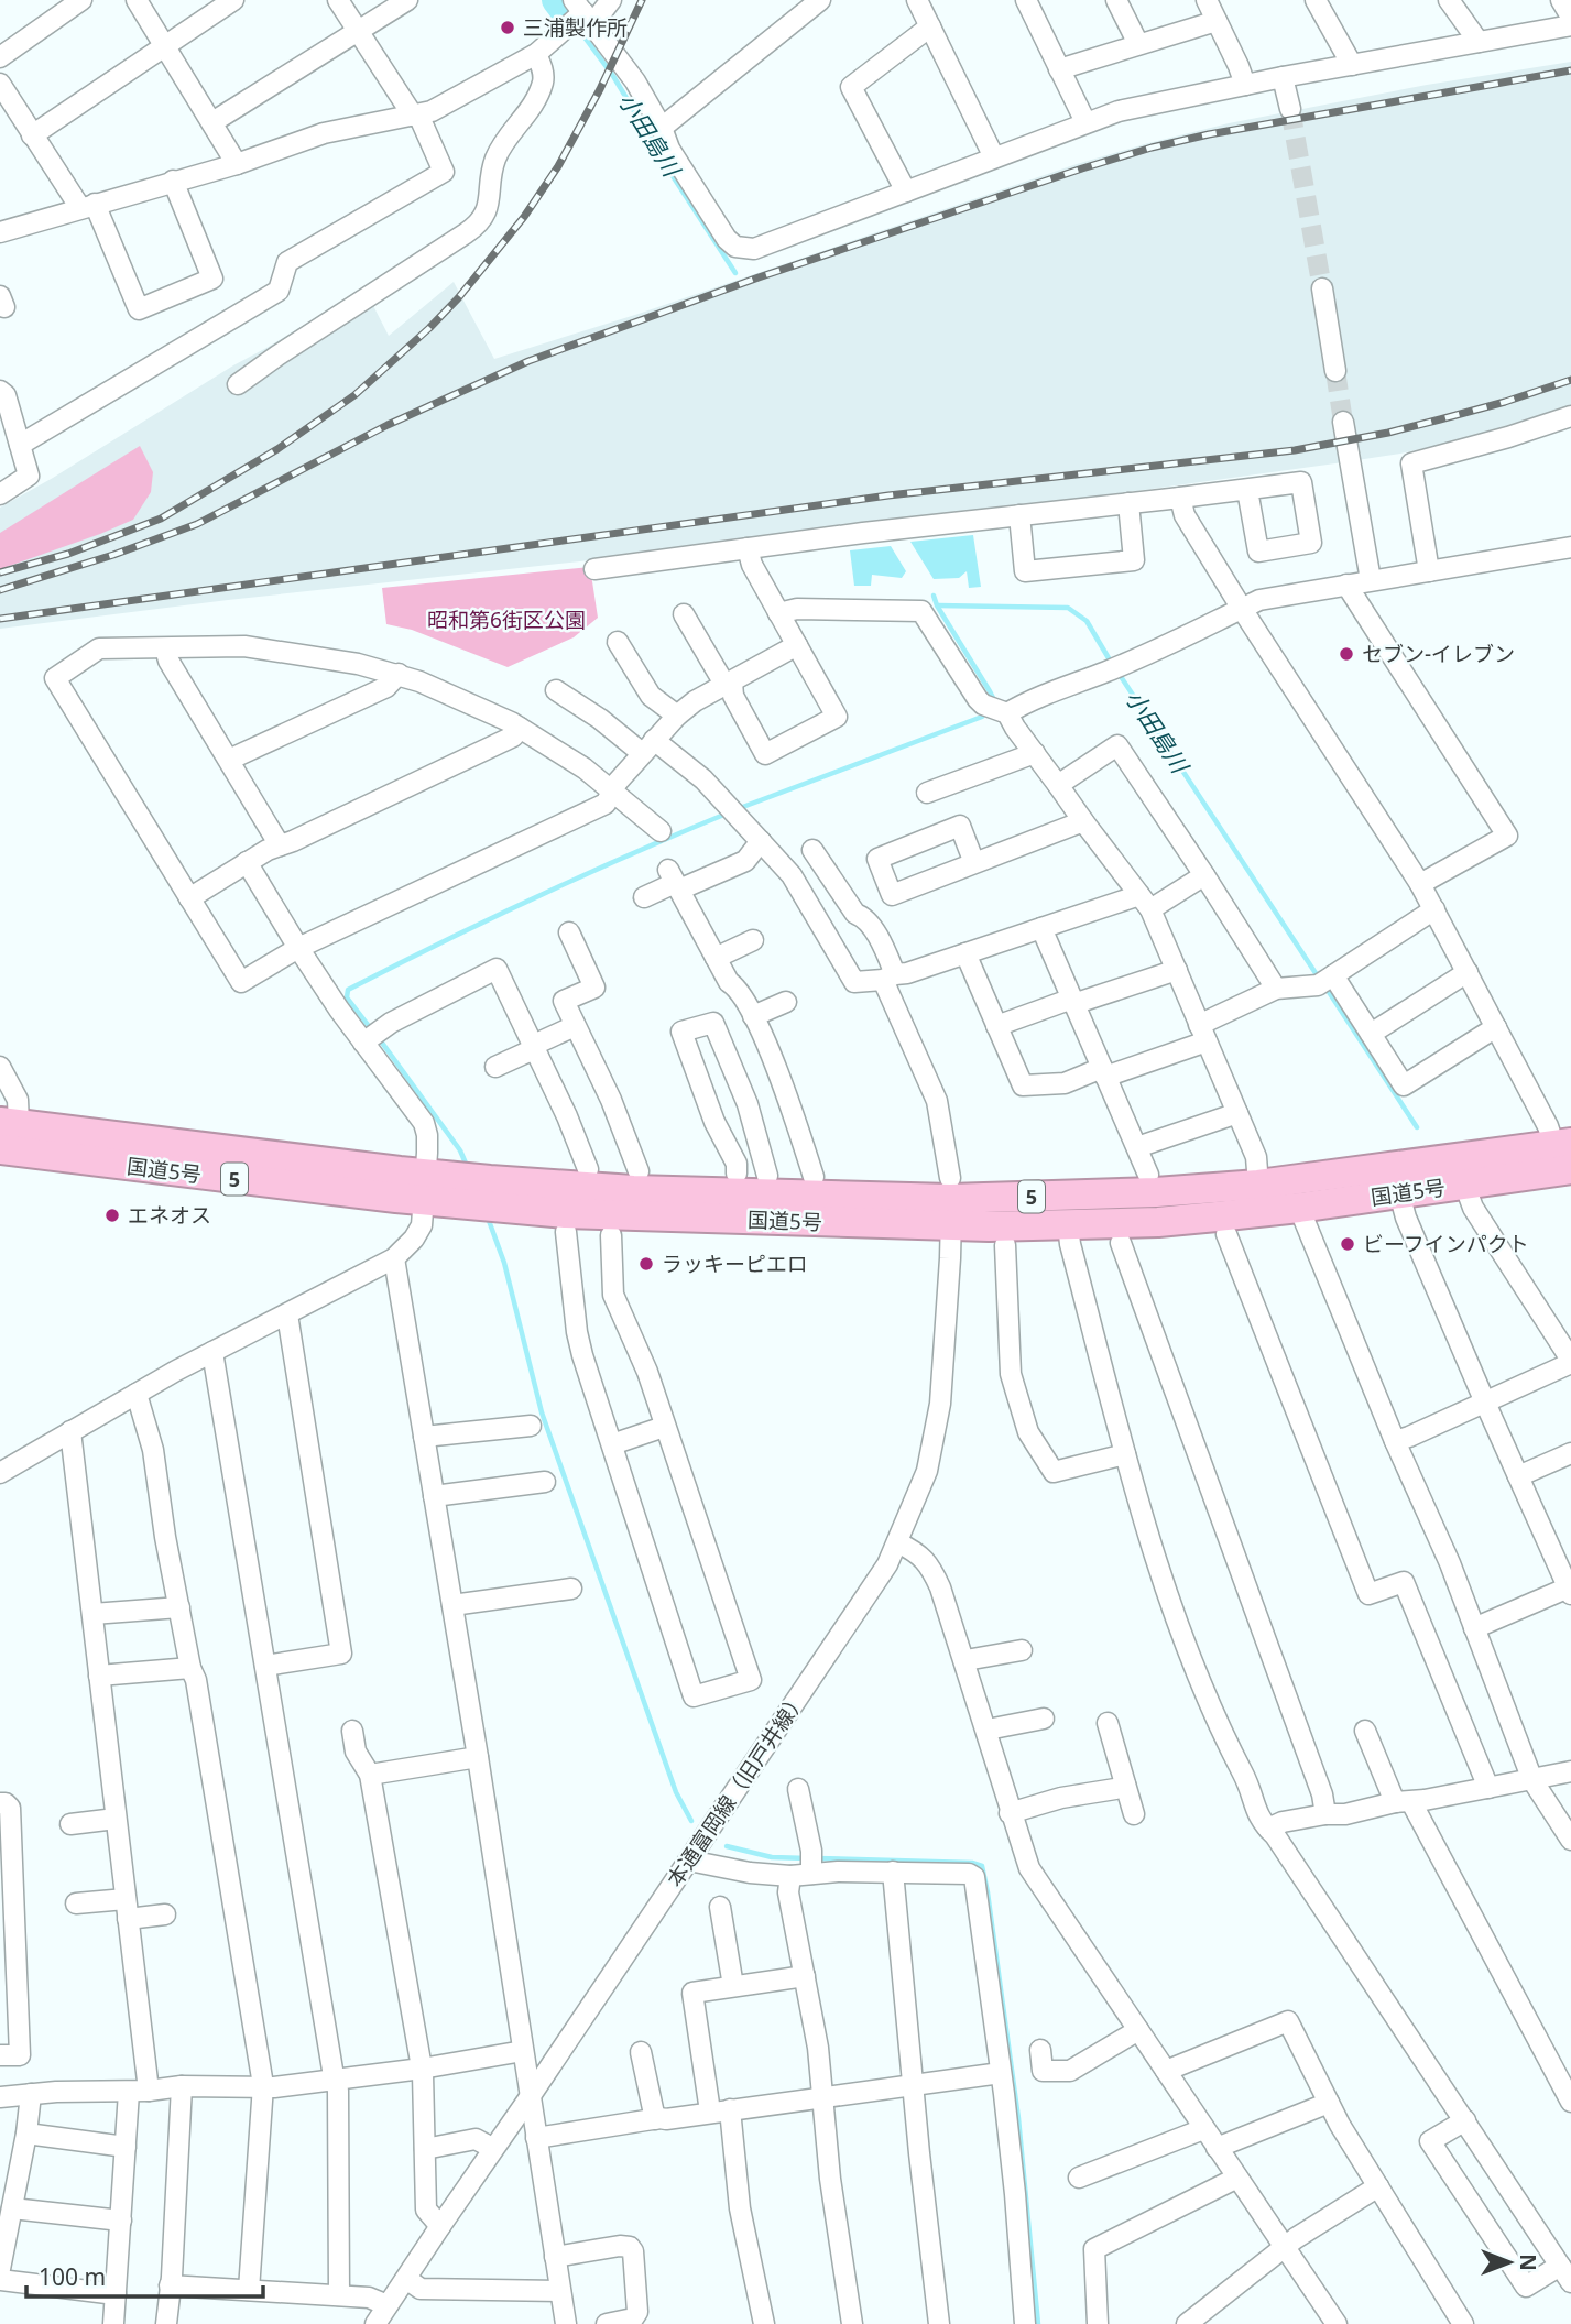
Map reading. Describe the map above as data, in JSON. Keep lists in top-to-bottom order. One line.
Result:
{"streets":{"highway":["国道5号","5"],"street":["本通富岡線（旧戸井線）"]},"crossings":[["国道5号","本通富岡線（旧戸井線）"]],"water":["小田島川"],"parks":["昭和第6街区公園"],"places":["三浦製作所","セブン-イレブン","エネオス","ビーフインパクト","ラッキーピエロ"],"scale_bar":"100 m","north":"right"}
